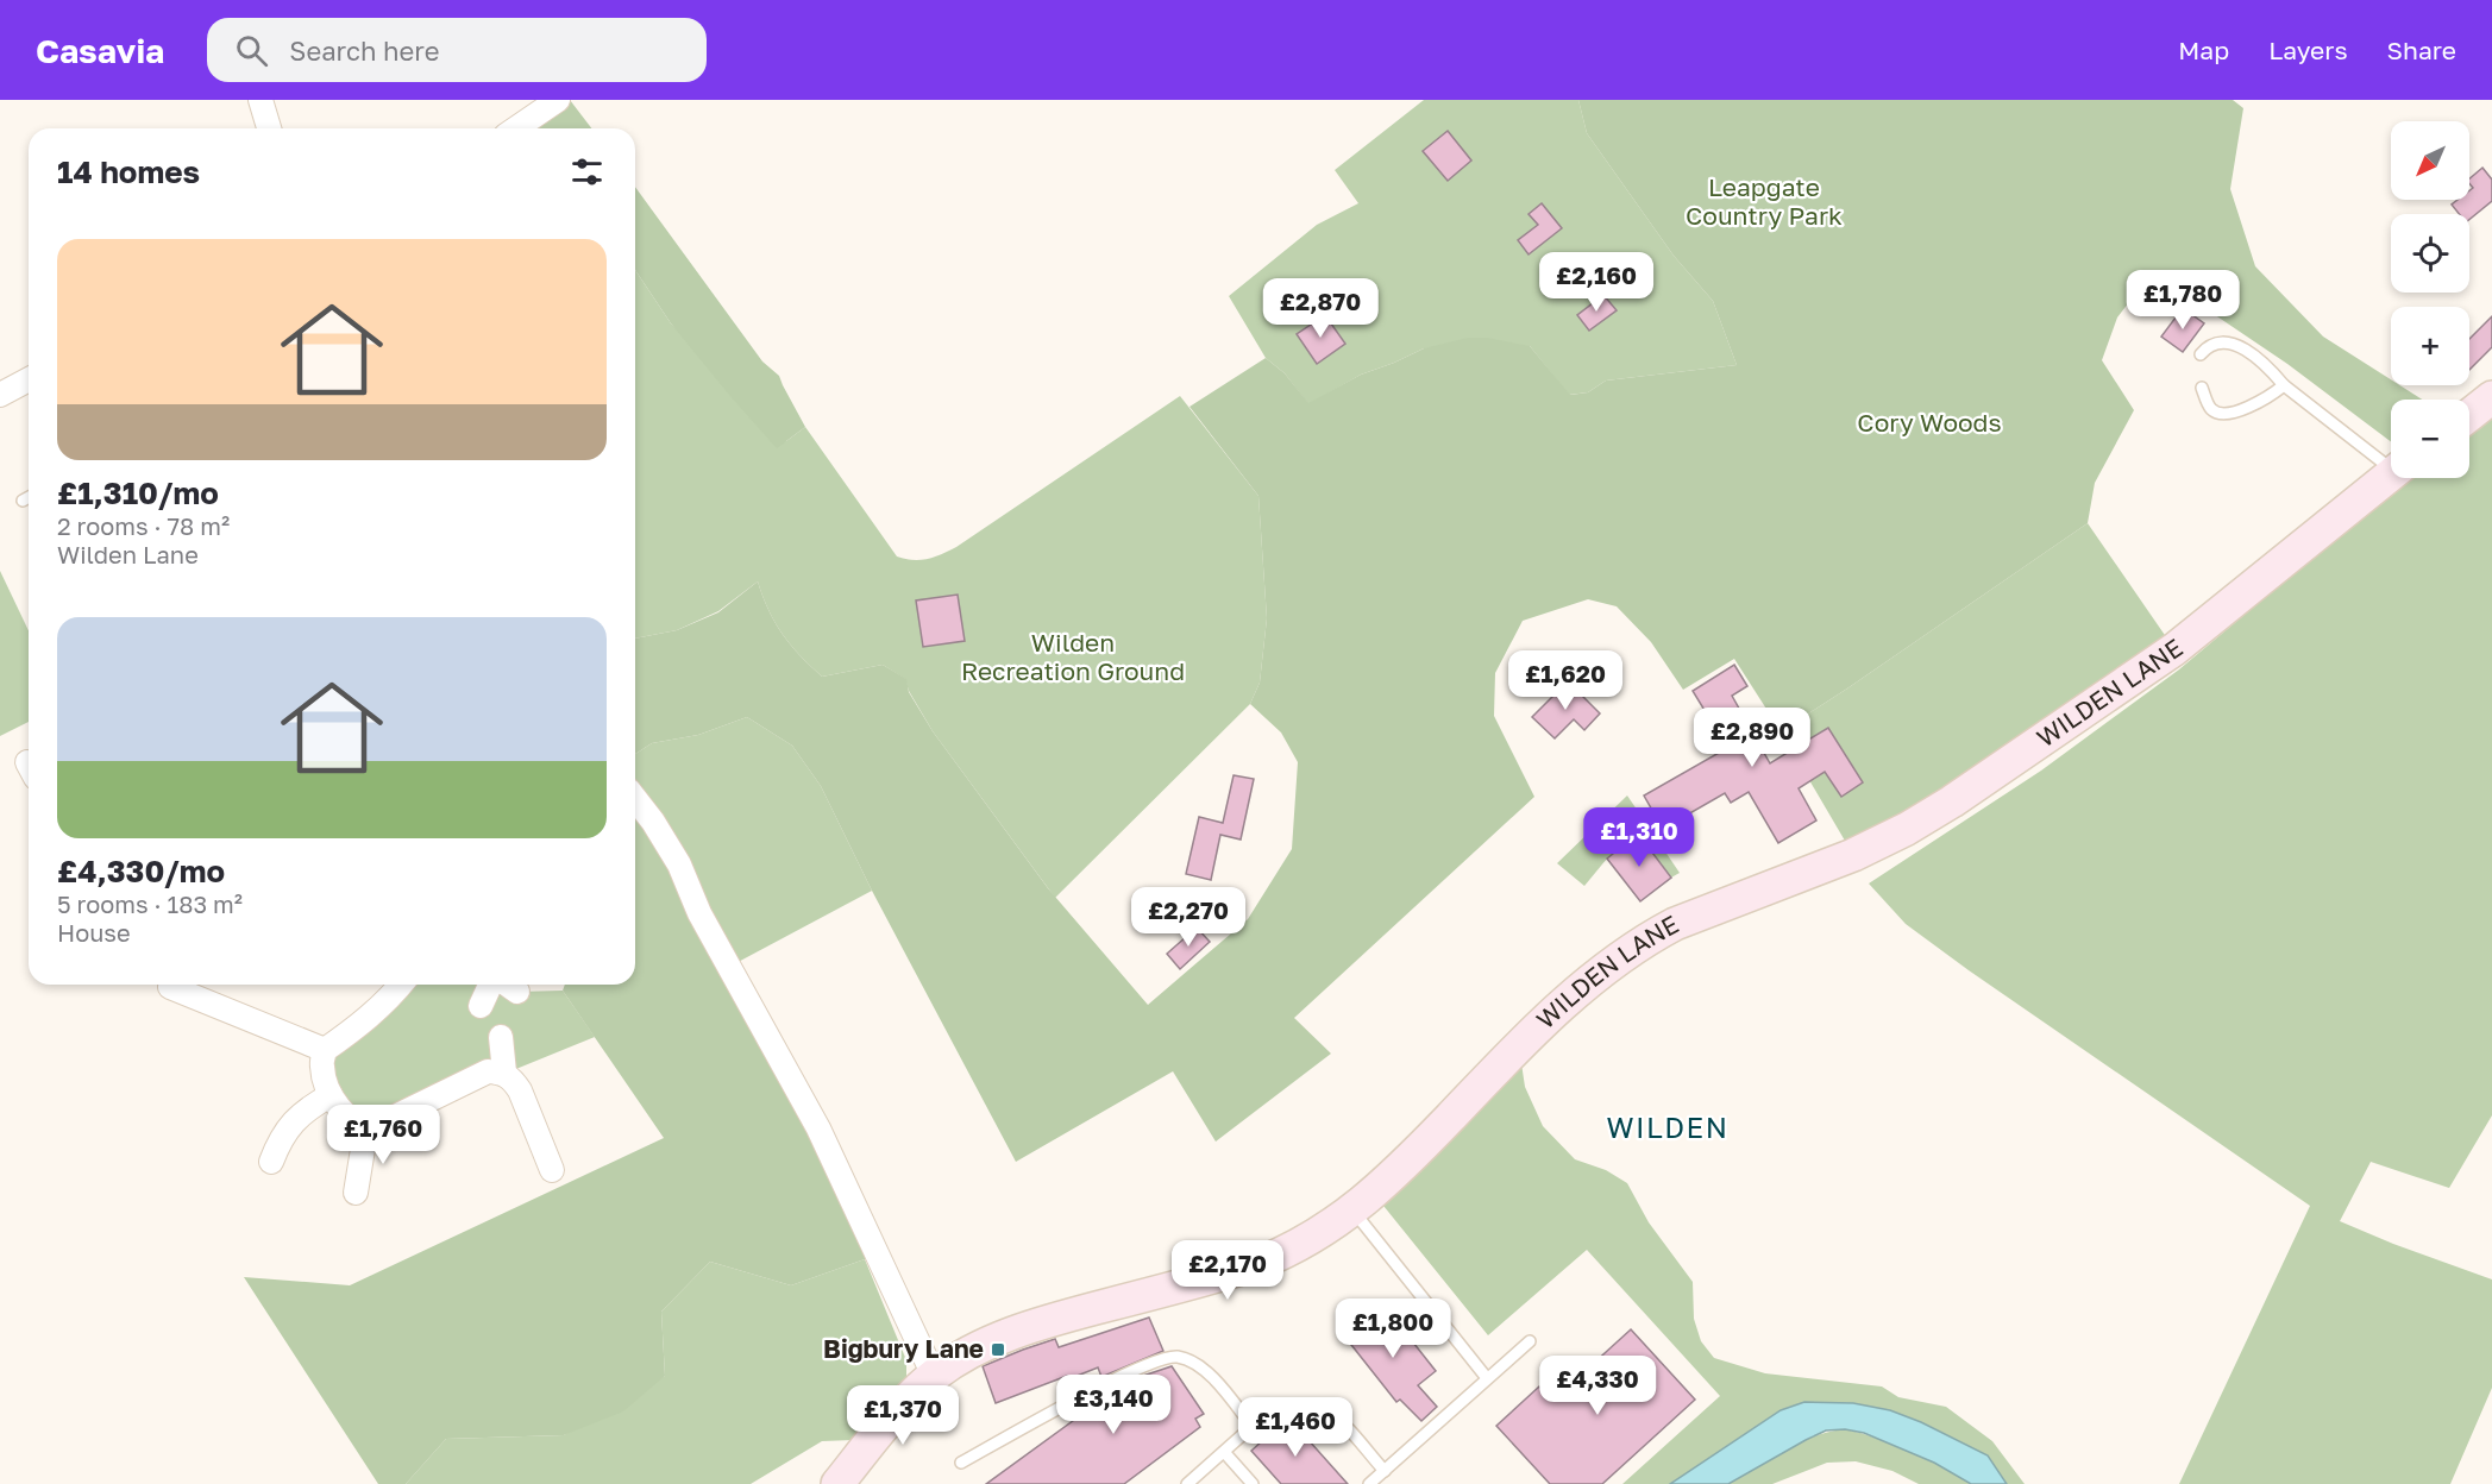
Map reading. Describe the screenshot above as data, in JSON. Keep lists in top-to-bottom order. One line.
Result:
{"streets":{"street":["WILDEN LANE"]},"districts":["WILDEN"],"parks":["Leapgate Country Park","Cory Woods","Wilden Recreation Ground"],"places":{"transit":["Bigbury Lane"]},"north":"bottom left","page":{"header":"Casavia","search":"Search here","nav":["Map","Layers","Share"],"map_buttons":["+","−"],"heading":"14 homes","list":[{"name":"£1,310/mo","note":"2 rooms · 78 m² · Wilden Lane"},{"name":"£4,330/mo","note":"5 rooms · 183 m² · House"}],"price":["£2,160","£1,780","£2,870","£1,620","£2,890","£1,310","£2,270","£1,760","£2,170","£1,800","£4,330","£3,140","£1,370","£1,460"]}}
